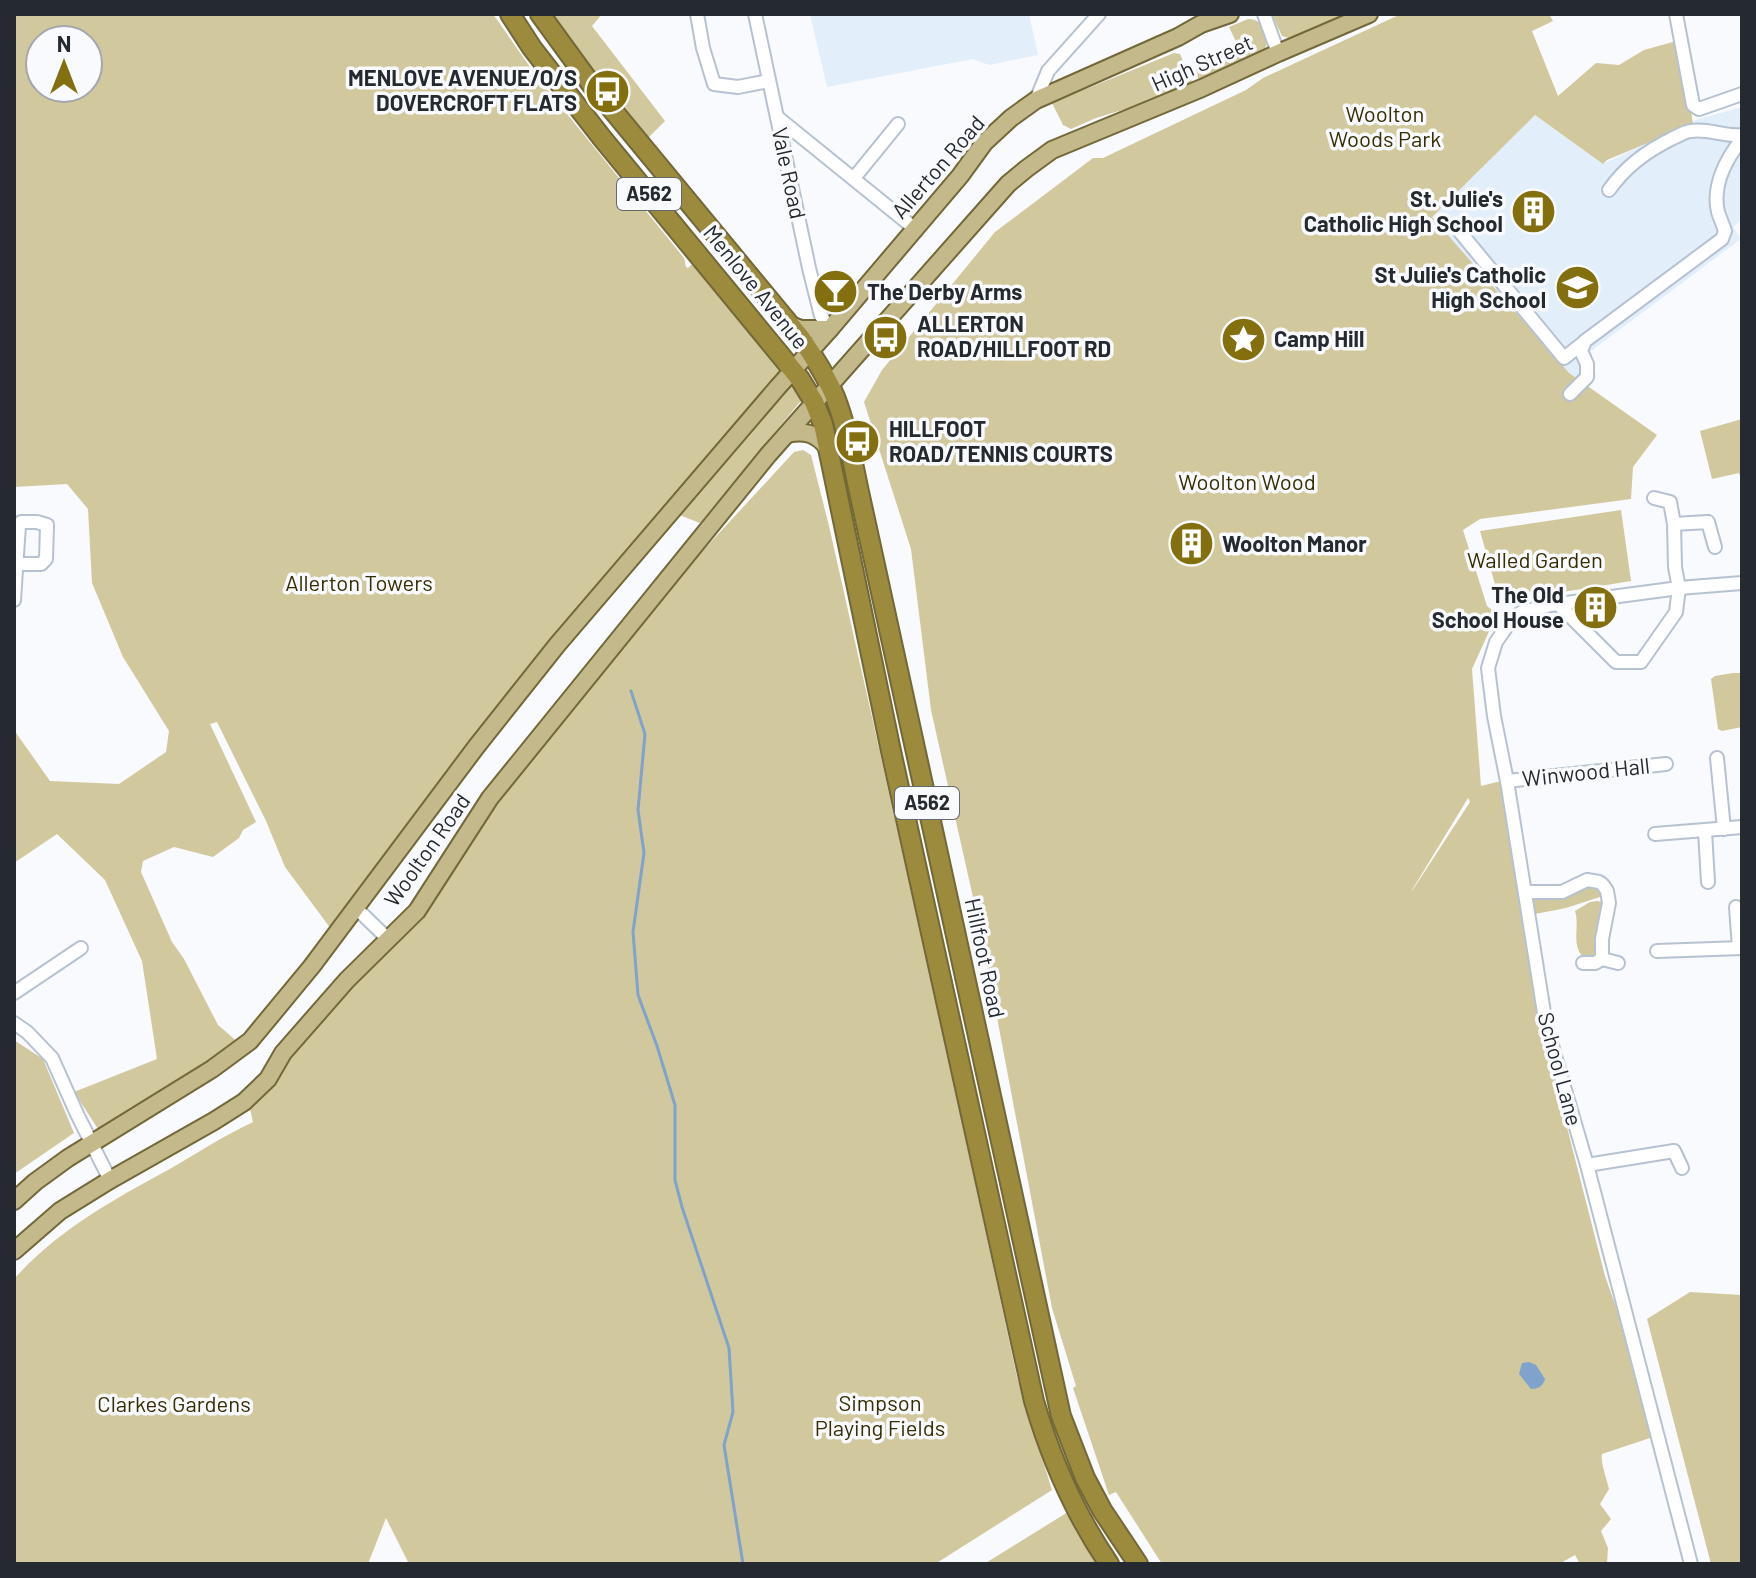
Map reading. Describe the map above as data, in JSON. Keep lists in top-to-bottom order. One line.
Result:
{"streets":{"highway":["A562","Menlove Avenue","Hillfoot Road"],"main road":["High Street","Allerton Road","Woolton Road"],"street":["Vale Road","Winwood Hall","School Lane"]},"crossings":[["High Street","Allerton Road"],["High Street","Woolton Road"],["High Street","Hillfoot Road"],["Allerton Road","Vale Road"],["Allerton Road","Menlove Avenue"],["Allerton Road","Woolton Road"],["Allerton Road","Hillfoot Road"],["A562","Menlove Avenue"],["A562","Woolton Road"],["Menlove Avenue","Woolton Road"],["Menlove Avenue","Hillfoot Road"],["Winwood Hall","School Lane"],["Woolton Road","Hillfoot Road"]],"parks":["Woolton Woods Park","Woolton Wood","Walled Garden","Allerton Towers","Simpson Playing Fields","Clarkes Gardens"],"places":{"bus stop":["MENLOVE AVENUE/O/S DOVERCROFT FLATS","ALLERTON ROAD/HILLFOOT RD","HILLFOOT ROAD/TENNIS COURTS"],"building":["St. Julie's Catholic High School","Woolton Manor","The Old School House"],"school or university":["St Julie's Catholic High School"],"bar":["The Derby Arms"],"place":["Camp Hill"]},"north":"top"}
